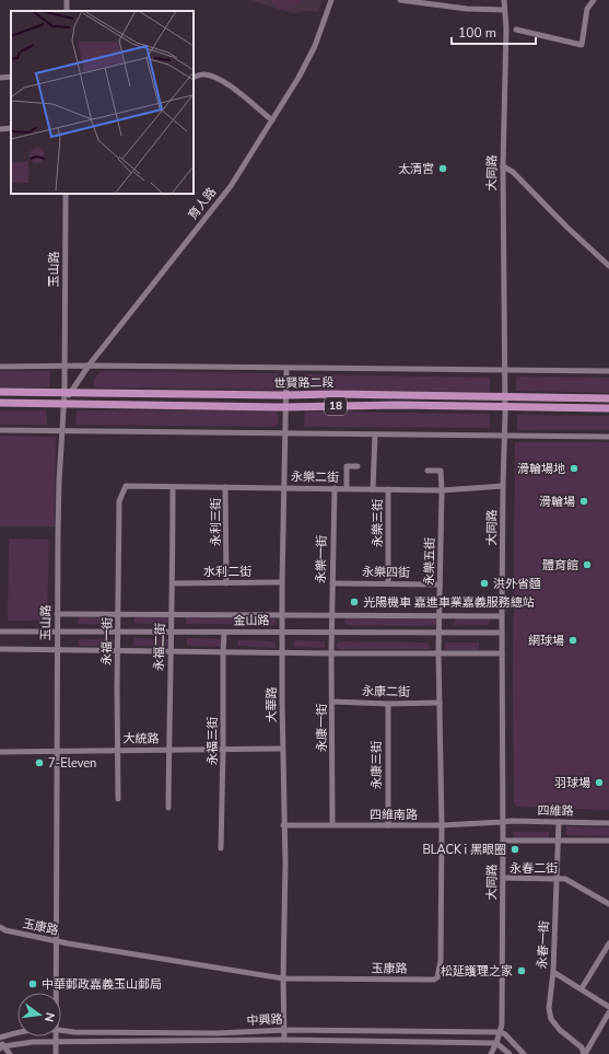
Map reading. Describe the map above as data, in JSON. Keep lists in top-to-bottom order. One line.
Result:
{"streets":{"main road":["世賢路二段","18"],"street":["大同路","育人路","玉山路","永樂二街","永利三街","永樂三街","永樂一街","永樂五街","水利二街","永樂四街","金山路","永福一街","永福二街","永康二街","大華路","永康一街","大統路","永福三街","永康三街","四維路","四維南路","永春二街","玉康路","永春一街","中興路"]},"crossings":[["大同路","世賢路二段"],["大同路","永樂二街"],["大同路","金山路"],["大同路","四維路"],["大同路","四維南路"],["大同路","永春二街"],["大同路","中興路"],["育人路","玉山路"],["育人路","世賢路二段"],["玉山路","世賢路二段"],["玉山路","金山路"],["玉山路","大統路"],["玉山路","玉康路"],["玉山路","中興路"],["世賢路二段","大華路"],["永樂二街","永利三街"],["永樂二街","永樂三街"],["永樂二街","永樂一街"],["永樂二街","永樂五街"],["永樂二街","永福一街"],["永樂二街","永福二街"],["永樂二街","大華路"],["永利三街","水利二街"],["永樂三街","永樂四街"],["永樂一街","永樂四街"],["永樂一街","金山路"],["永樂一街","永康一街"],["永樂五街","永樂四街"],["永樂五街","金山路"],["永樂五街","玉康路"],["水利二街","永福二街"],["水利二街","大華路"],["金山路","永福一街"],["金山路","永福二街"],["金山路","大華路"],["金山路","永康一街"],["金山路","永福三街"],["金山路","玉康路"],["永福一街","大統路"],["永福二街","大統路"],["永康二街","永康一街"],["永康二街","永康三街"],["永康二街","玉康路"],["大華路","大統路"],["大華路","四維南路"],["大華路","玉康路"],["大華路","中興路"],["永康一街","四維南路"],["大統路","永福三街"],["永康三街","四維南路"],["四維路","四維南路"],["四維路","永春一街"],["四維南路","玉康路"],["永春二街","永春一街"]],"places":["太清宮","滑輪場地","滑輪場","體育館","洪外省麵","光陽機車 嘉進車業嘉義服務總站","網球場","7-Eleven","羽球場","BLACK i 黑眼圈","松延護理之家","中華郵政嘉義玉山郵局"],"scale_bar":"100 m","north":"right"}
